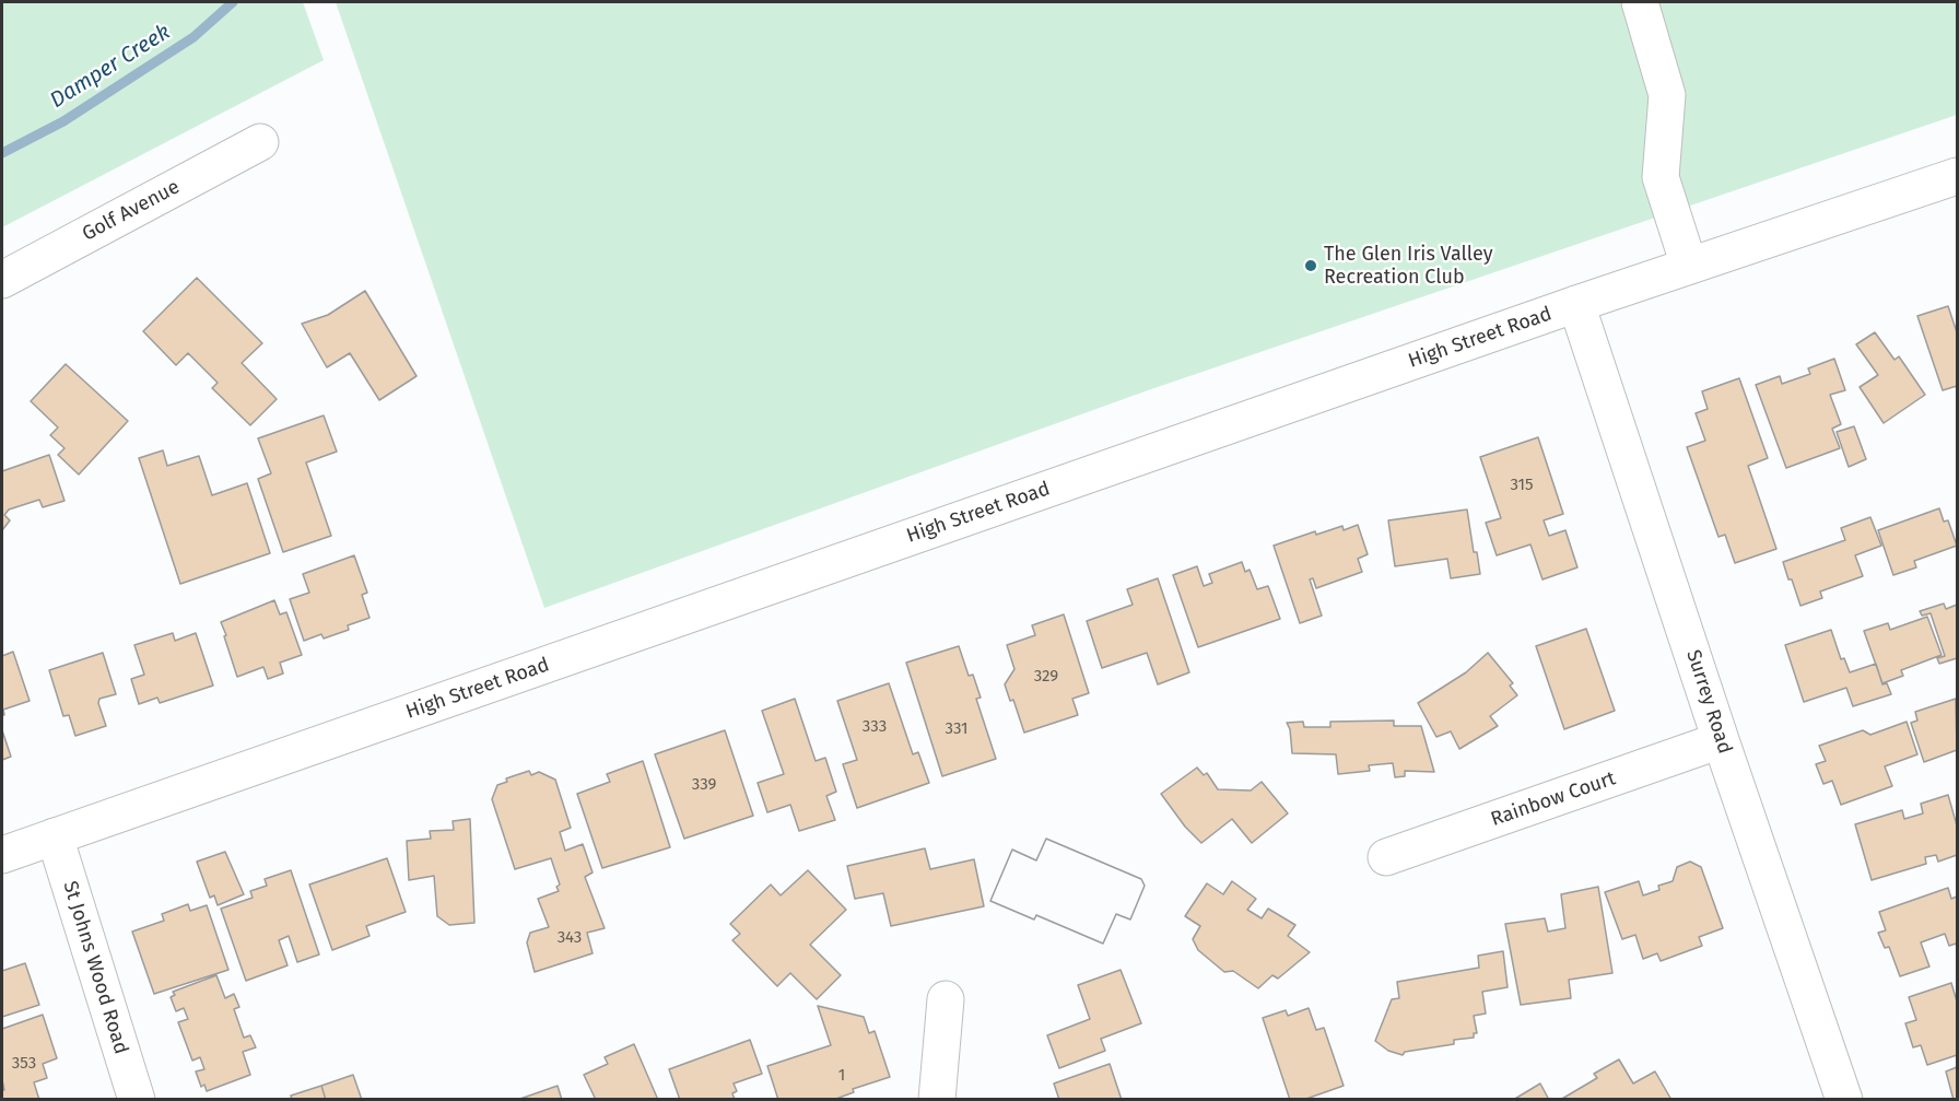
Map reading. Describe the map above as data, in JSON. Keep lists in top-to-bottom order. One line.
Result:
{"streets":{"main road":["Golf Avenue","High Street Road","Surrey Road","Rainbow Court","St Johns Wood Road"]},"crossings":[["High Street Road","Surrey Road"],["High Street Road","St Johns Wood Road"],["Surrey Road","Rainbow Court"]],"water":["Damper Creek"],"places":["The Glen Iris Valley Recreation Club"],"house_numbers":["315","329","333","331","339","343","353","1"]}
